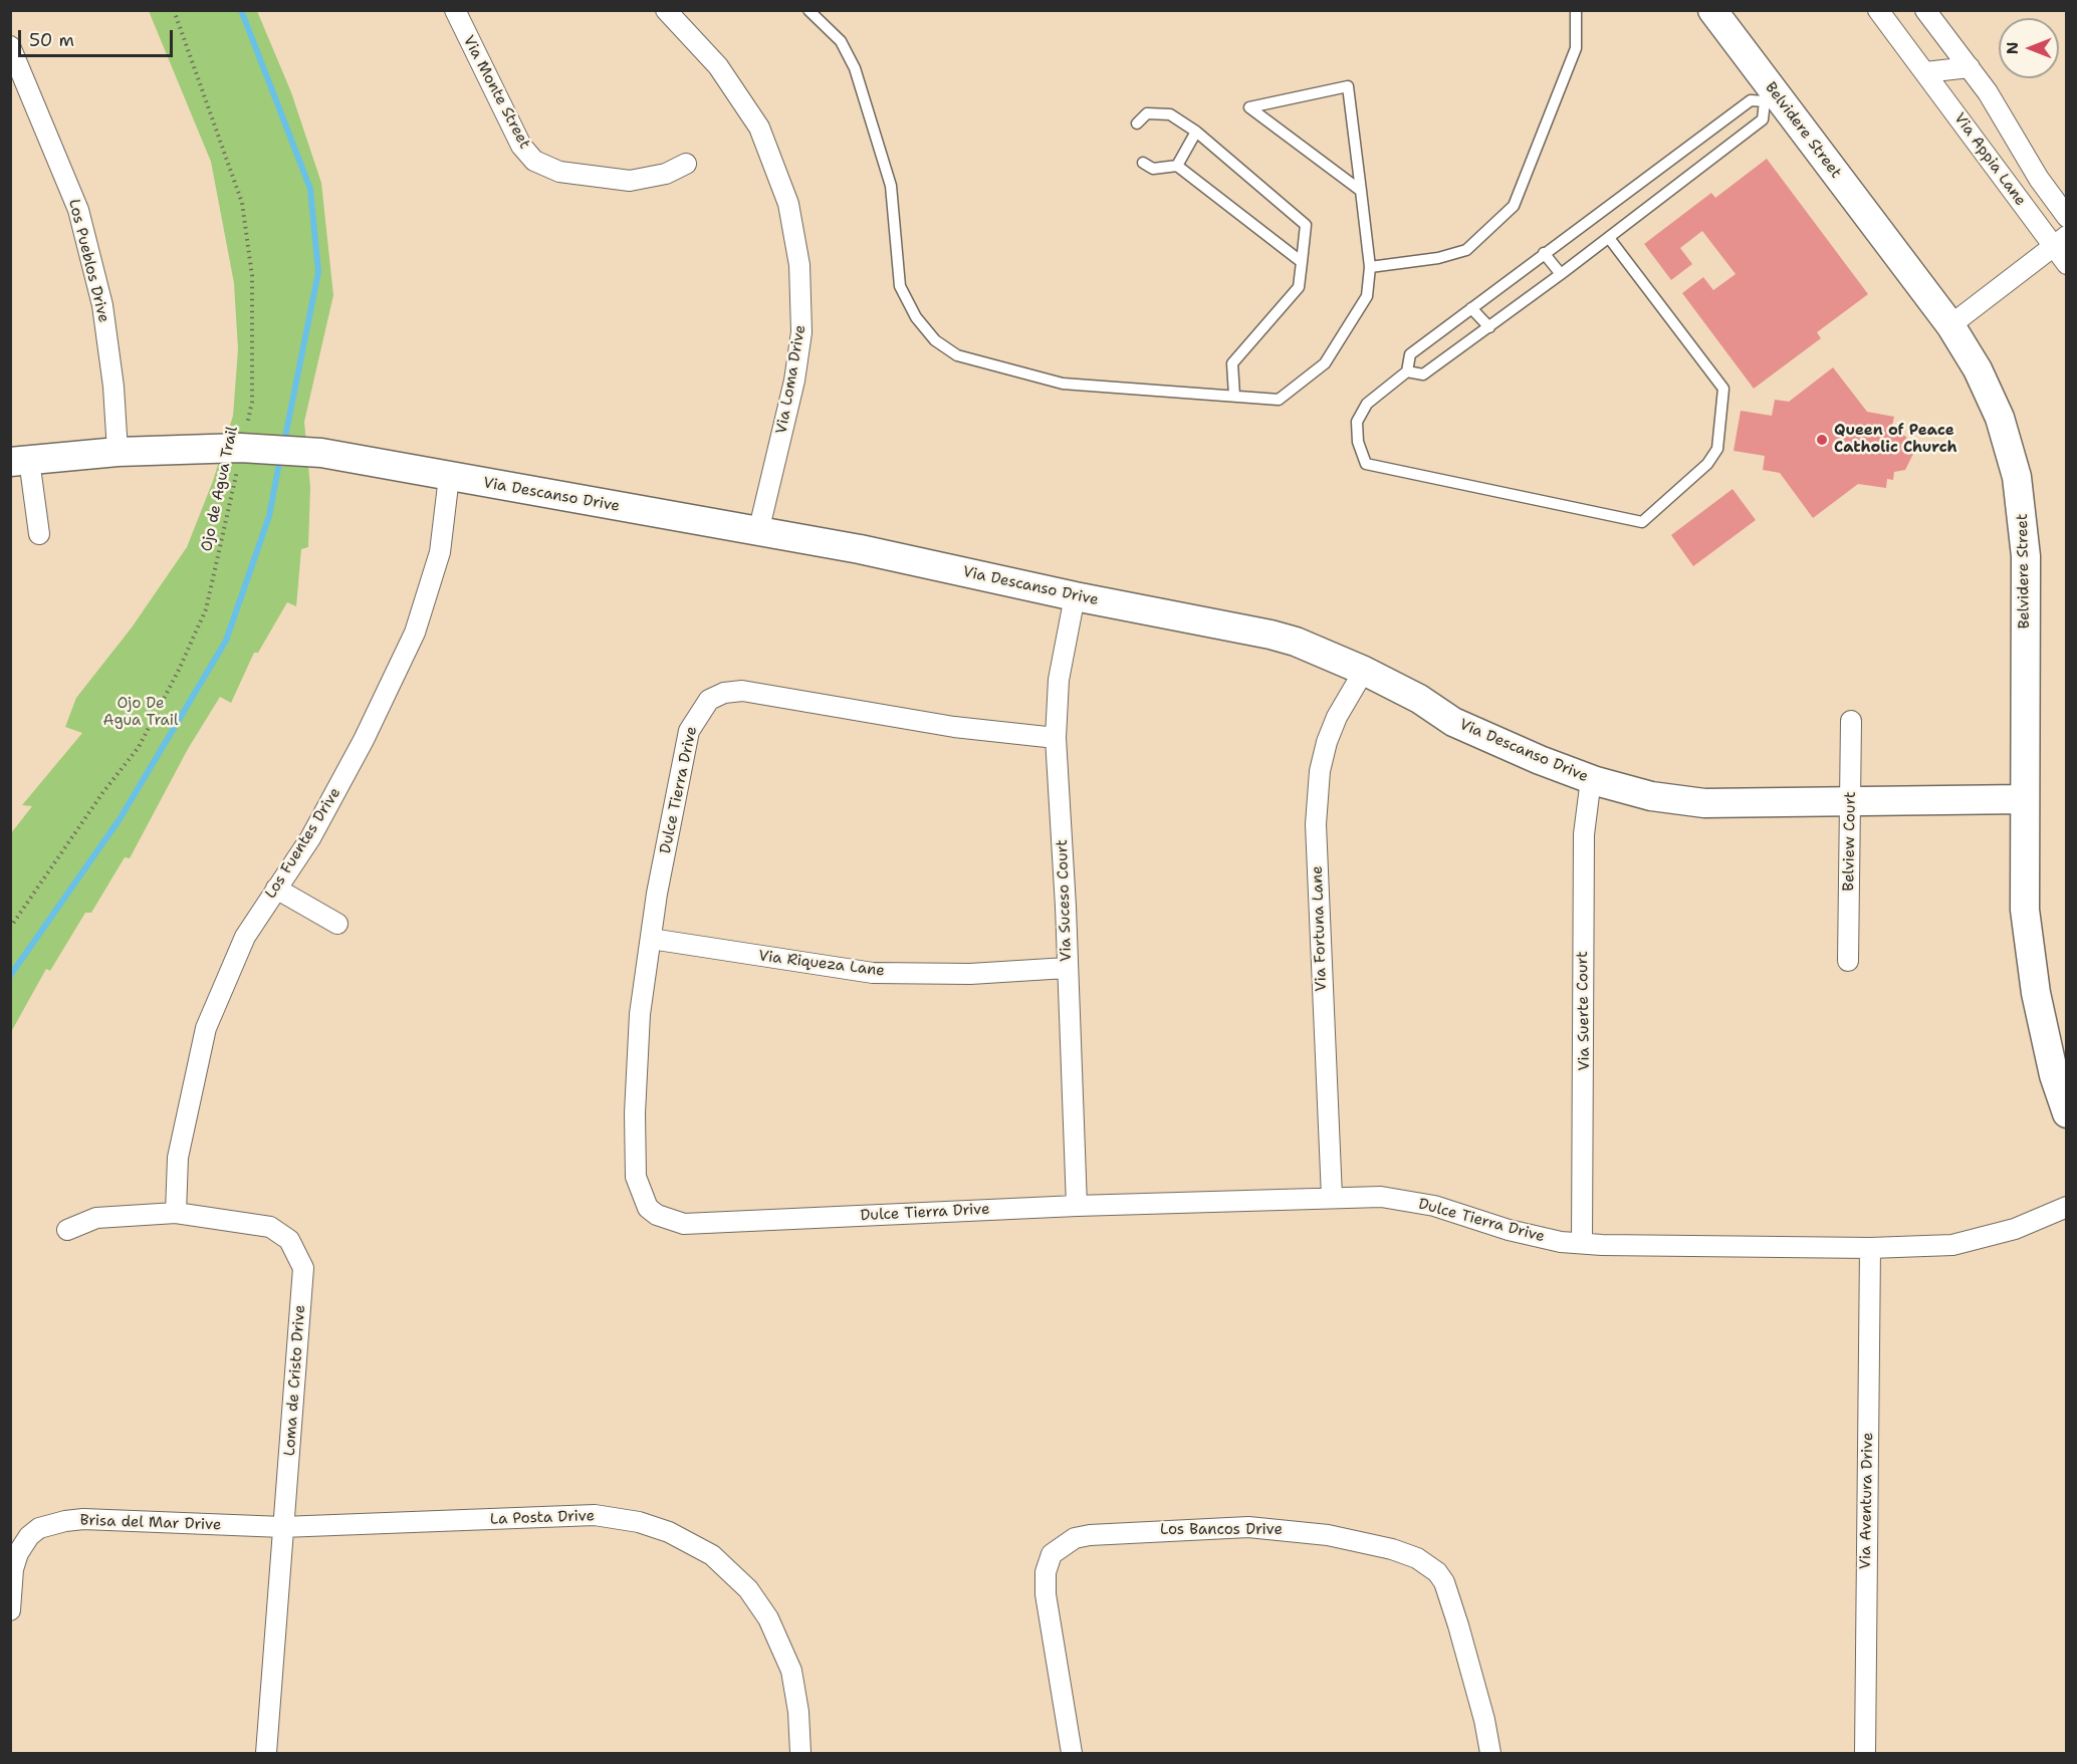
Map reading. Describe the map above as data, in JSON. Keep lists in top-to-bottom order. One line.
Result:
{"streets":{"street":["Via Monte Street","Belvidere Street","Via Appia Lane","Los Pueblos Drive","Via Loma Drive","Via Descanso Drive","Dulce Tierra Drive","Belview Court","Los Fuentes Drive","Via Suceso Court","Via Fortuna Lane","Via Riqueza Lane","Via Suerte Court","Loma de Cristo Drive","Via Aventura Drive","La Posta Drive","Brisa del Mar Drive","Los Bancos Drive"],"path":["Ojo de Agua Trail"]},"crossings":[["Belvidere Street","Via Descanso Drive"],["Los Pueblos Drive","Via Descanso Drive"],["Via Loma Drive","Via Descanso Drive"],["Ojo de Agua Trail","Via Descanso Drive"],["Via Descanso Drive","Belview Court"],["Via Descanso Drive","Los Fuentes Drive"],["Via Descanso Drive","Via Suceso Court"],["Via Descanso Drive","Via Fortuna Lane"],["Via Descanso Drive","Via Suerte Court"],["Dulce Tierra Drive","Via Suceso Court"],["Dulce Tierra Drive","Via Fortuna Lane"],["Dulce Tierra Drive","Via Riqueza Lane"],["Dulce Tierra Drive","Via Suerte Court"],["Dulce Tierra Drive","Via Aventura Drive"],["Los Fuentes Drive","Loma de Cristo Drive"],["Via Suceso Court","Via Riqueza Lane"],["Loma de Cristo Drive","La Posta Drive"],["Loma de Cristo Drive","Brisa del Mar Drive"],["La Posta Drive","Brisa del Mar Drive"]],"parks":["Ojo De Agua Trail"],"places":["Queen of Peace Catholic Church"],"scale_bar":"50 m","north":"left"}
